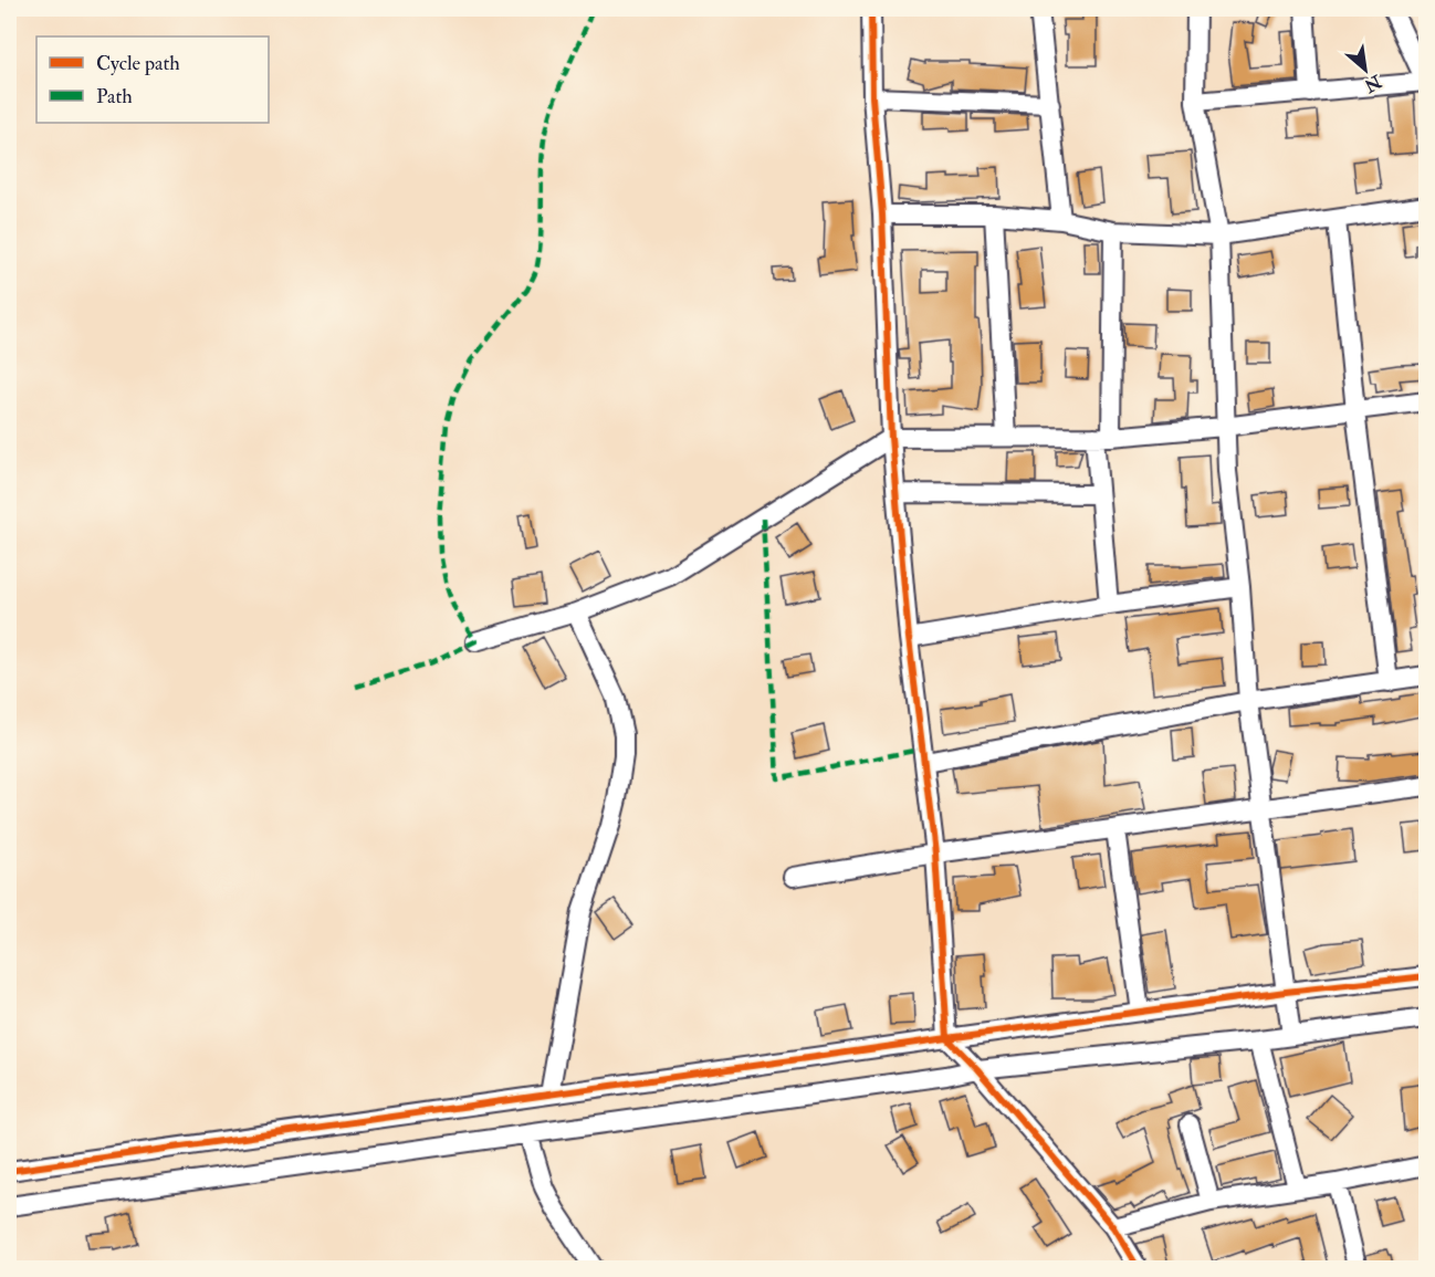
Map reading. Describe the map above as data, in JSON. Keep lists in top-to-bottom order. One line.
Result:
{"legend":["Cycle path","Path"],"north":"bottom right"}
